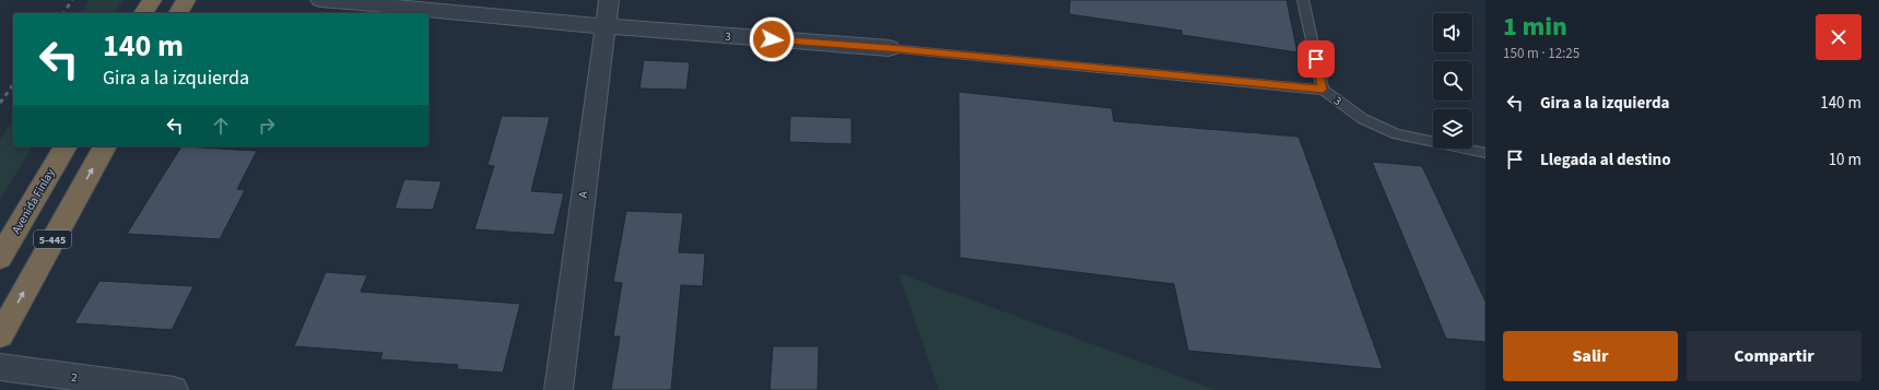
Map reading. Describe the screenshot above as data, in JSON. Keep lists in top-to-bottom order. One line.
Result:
{"streets":{"highway":["Avenida Finlay","5-445"],"street":["3","A","2"]},"crossings":[["3","A"]],"page":{"heading":["1 min","150 m · 12:25"],"turn":["140 m","Gira a la izquierda"],"list":[{"name":"Gira a la izquierda","value":"140 m"},{"name":"Llegada al destino","value":"10 m"}],"buttons":["Salir","Compartir"]}}
